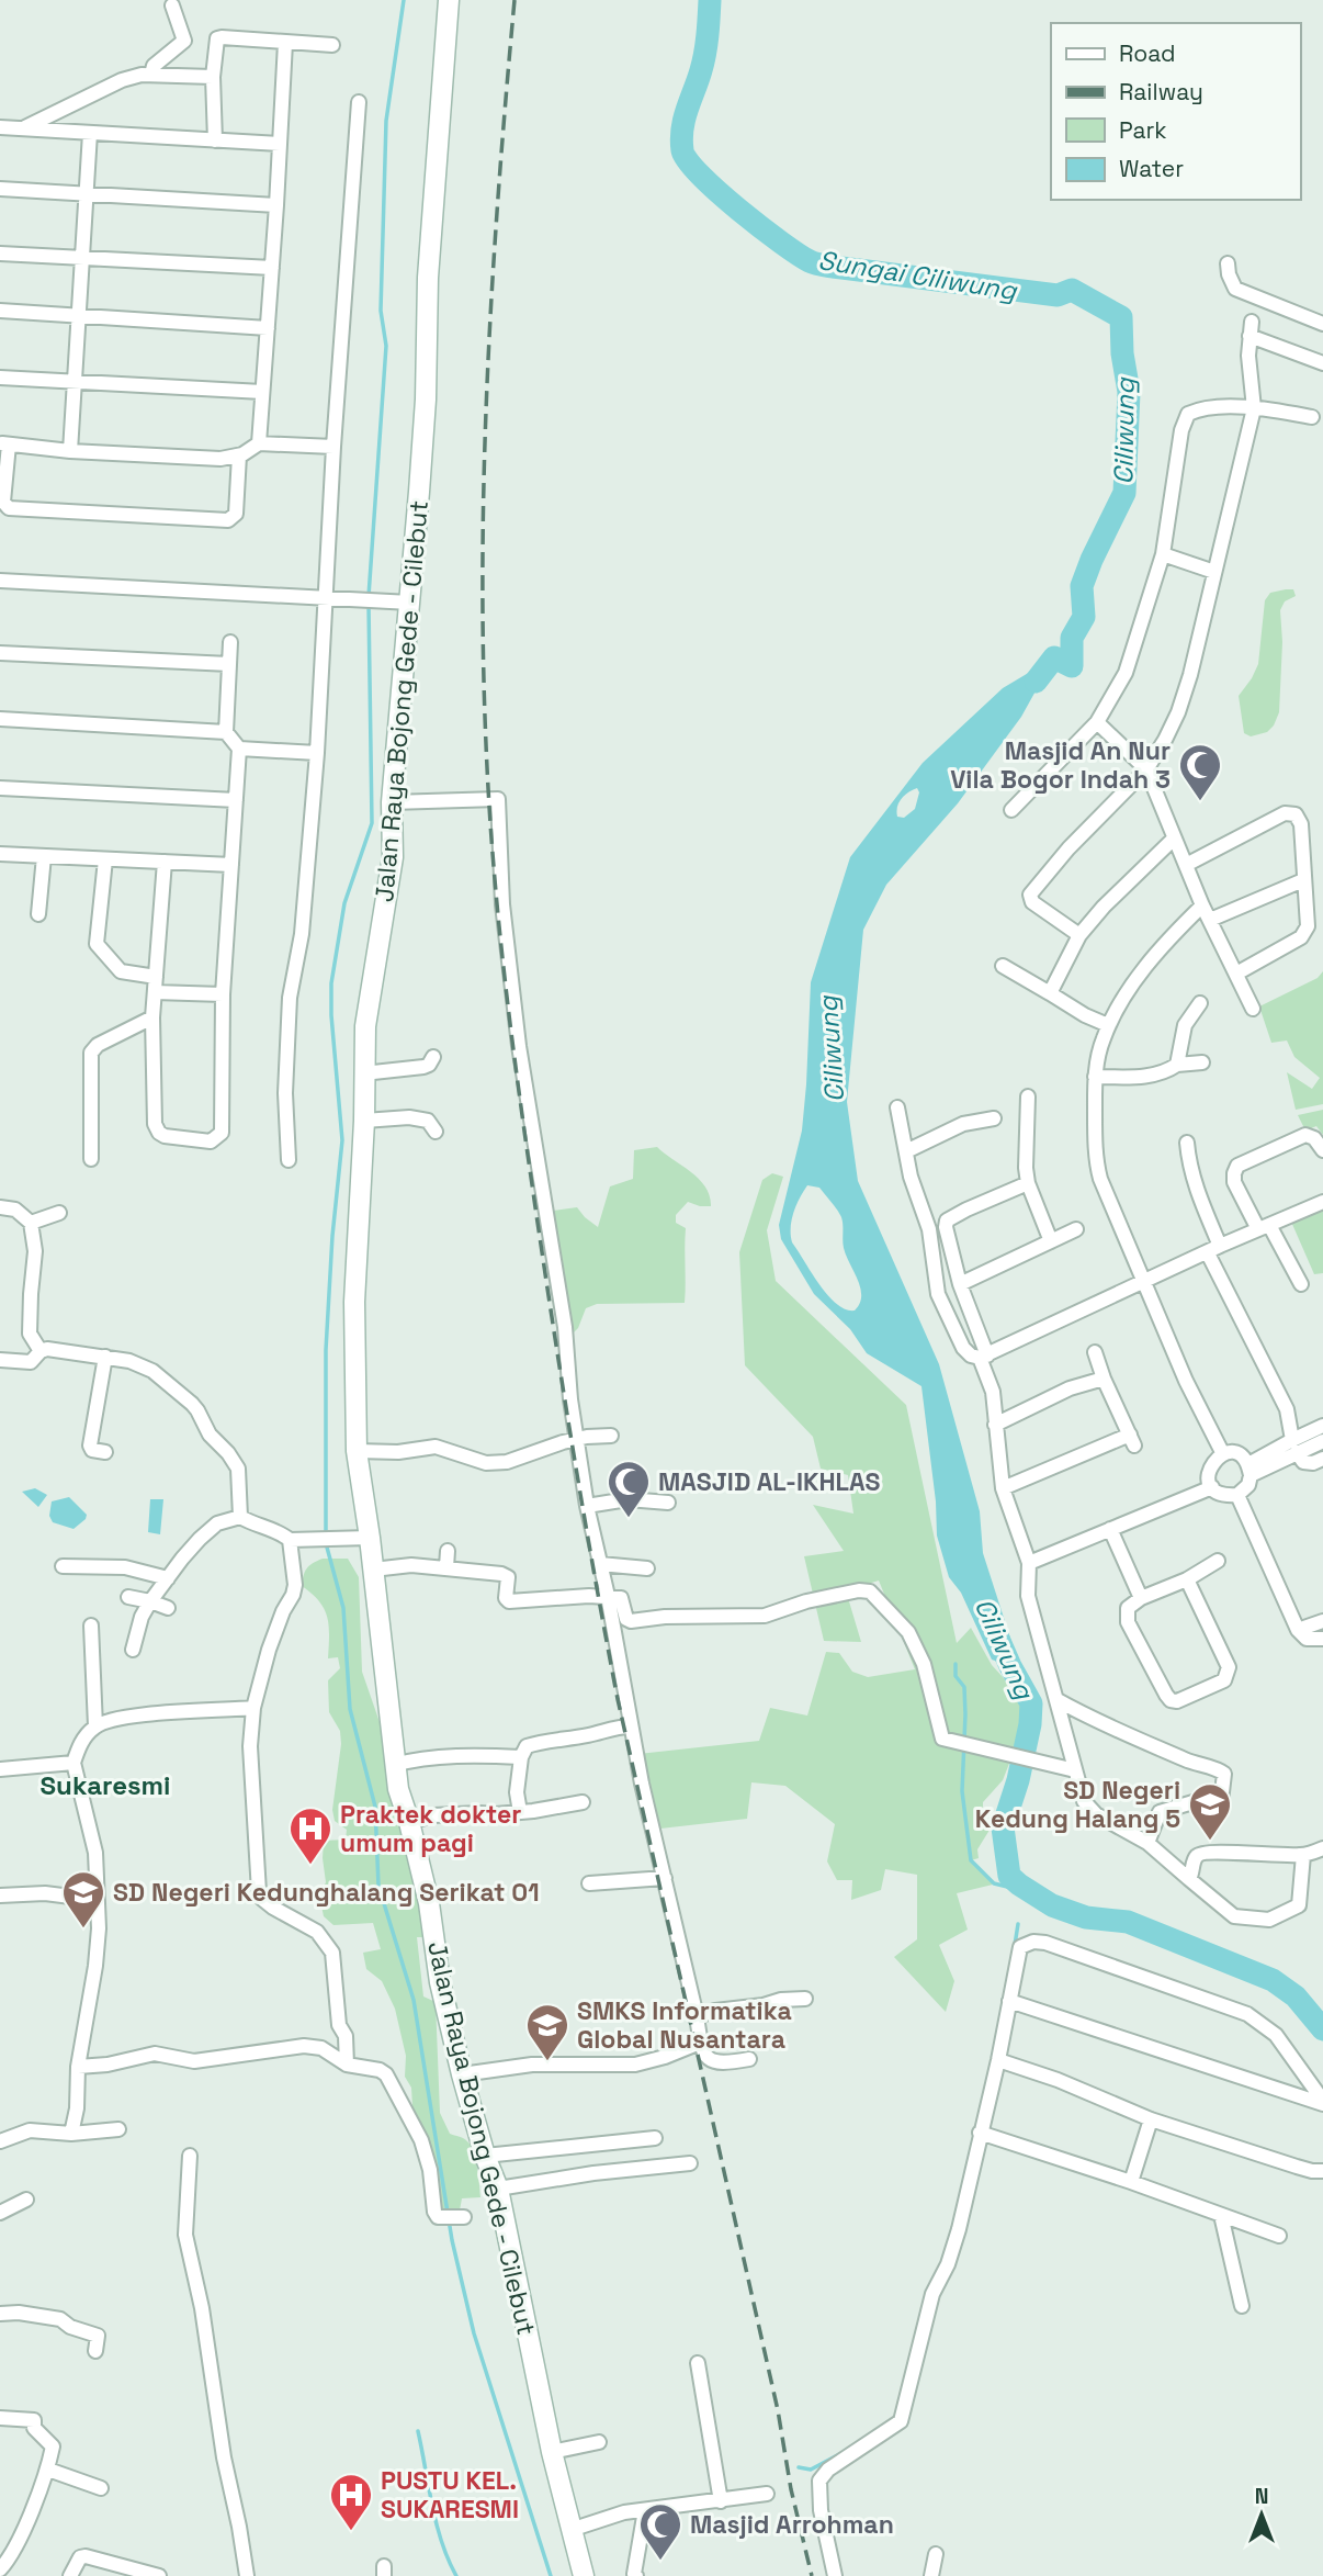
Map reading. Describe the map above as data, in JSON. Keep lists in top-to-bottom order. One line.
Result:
{"streets":{"main road":["Jalan Raya Bojong Gede - Cilebut"]},"districts":["Sukaresmi"],"water":["Sungai Ciliwung","Ciliwung"],"places":{"mosque":["Masjid An Nur Vila Bogor Indah 3","MASJID AL-IKHLAS","Masjid Arrohman"],"school or university":["SD Negeri Kedung Halang 5","SD Negeri Kedunghalang Serikat 01","SMKS Informatika Global Nusantara"],"hospital":["Praktek dokter umum pagi","PUSTU KEL. SUKARESMI"]},"legend":["Road","Railway","Park","Water"],"north":"top"}
